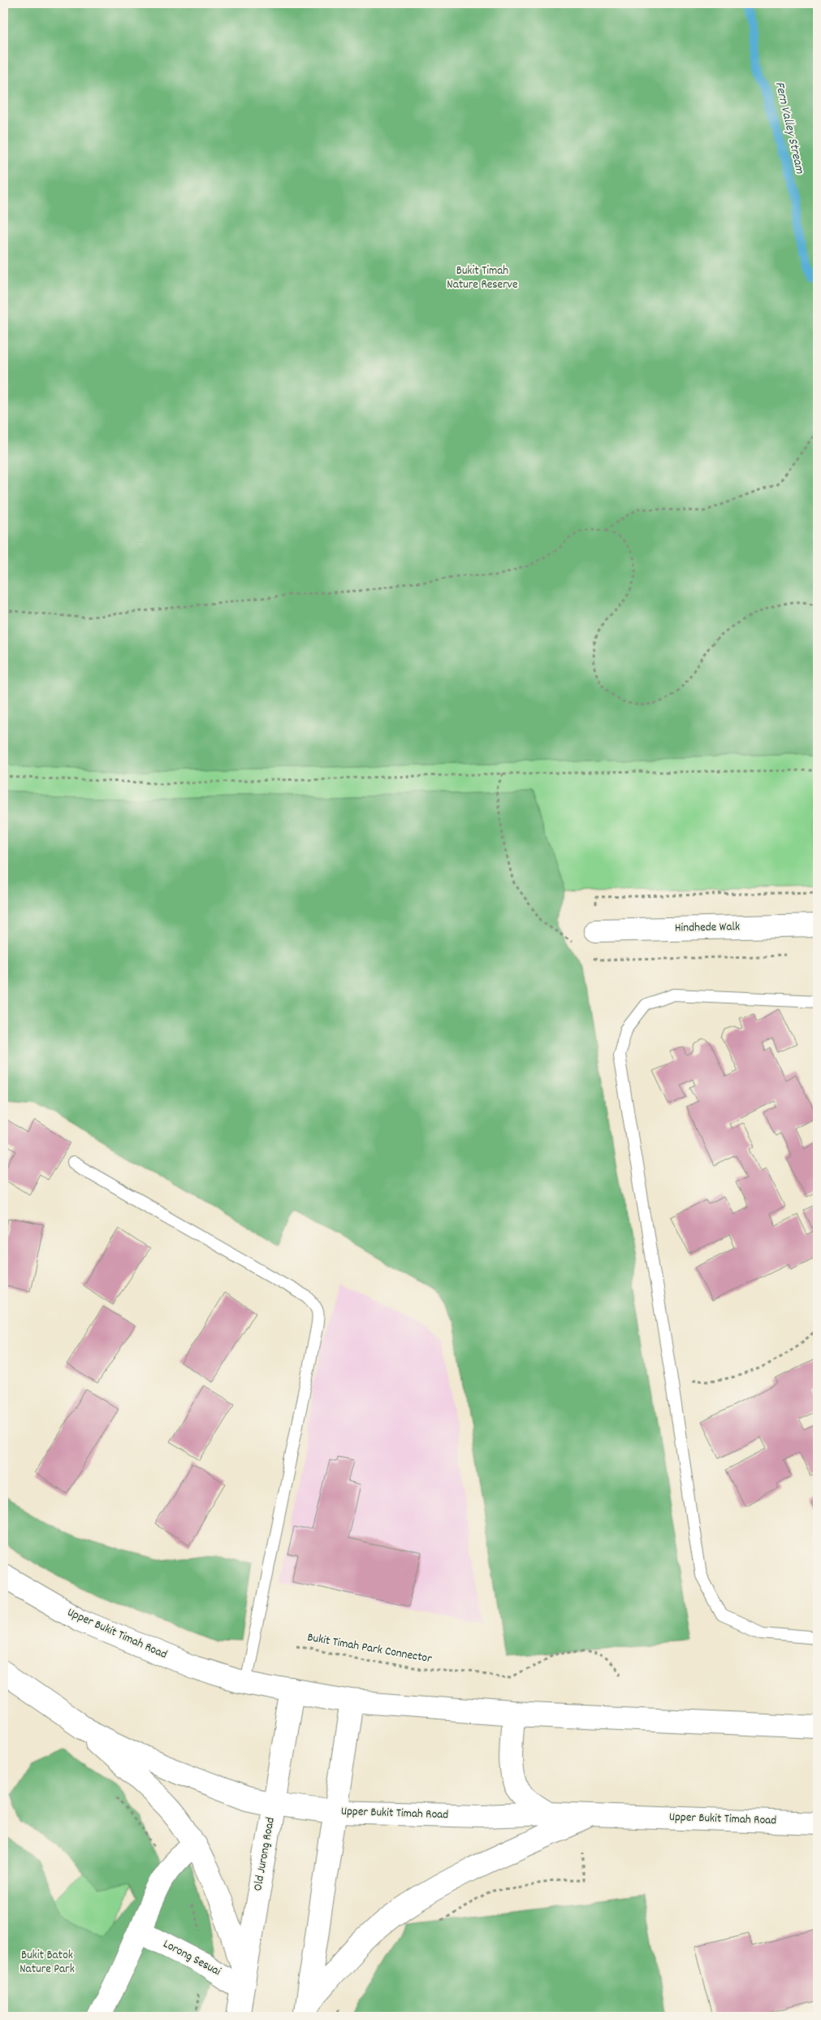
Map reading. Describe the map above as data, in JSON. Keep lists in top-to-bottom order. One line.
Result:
{"streets":{"main road":["Hindhede Walk","Upper Bukit Timah Road","Old Jurong Road","Lorong Sesuai"],"path":["Bukit Timah Park Connector"]},"crossings":[["Upper Bukit Timah Road","Old Jurong Road"],["Old Jurong Road","Lorong Sesuai"]],"water":["Fern Valley Stream"],"parks":["Bukit Timah Nature Reserve","Bukit Batok Nature Park"]}
